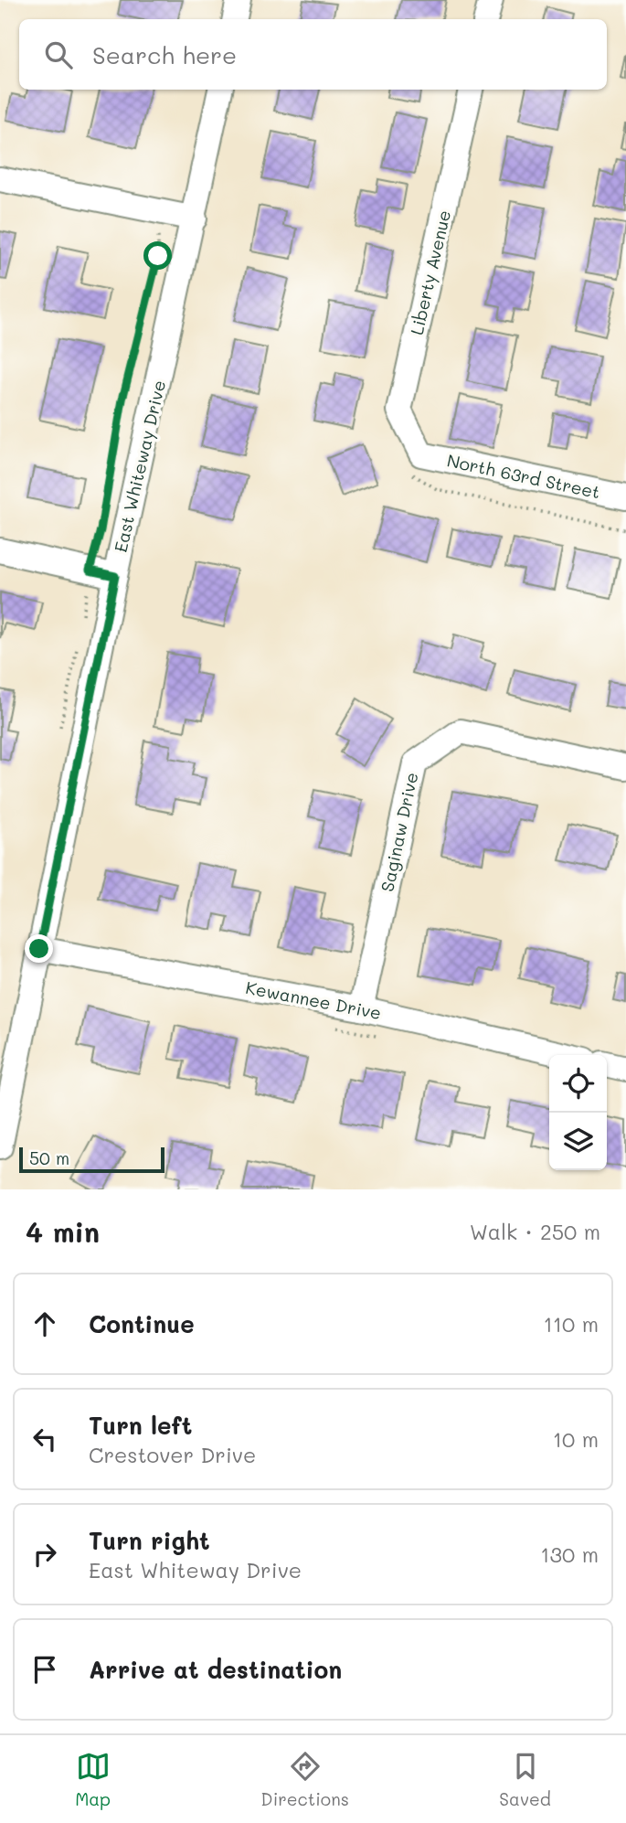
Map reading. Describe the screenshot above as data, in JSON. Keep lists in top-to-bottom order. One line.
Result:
{"streets":{"street":["Liberty Avenue","East Whiteway Drive","North 63rd Street","Saginaw Drive","Kewannee Drive"]},"crossings":[["Liberty Avenue","North 63rd Street"],["East Whiteway Drive","Kewannee Drive"],["Saginaw Drive","Kewannee Drive"]],"scale_bar":"50 m","page":{"search":"Search here","scale":"50 m","heading":["4 min","Walk · 250 m"],"list":[["Continue","110 m"],["Turn left","Crestover Drive","10 m"],["Turn right","East Whiteway Drive","130 m"],"Arrive at destination"],"nav":["Map","Directions","Saved"]}}
